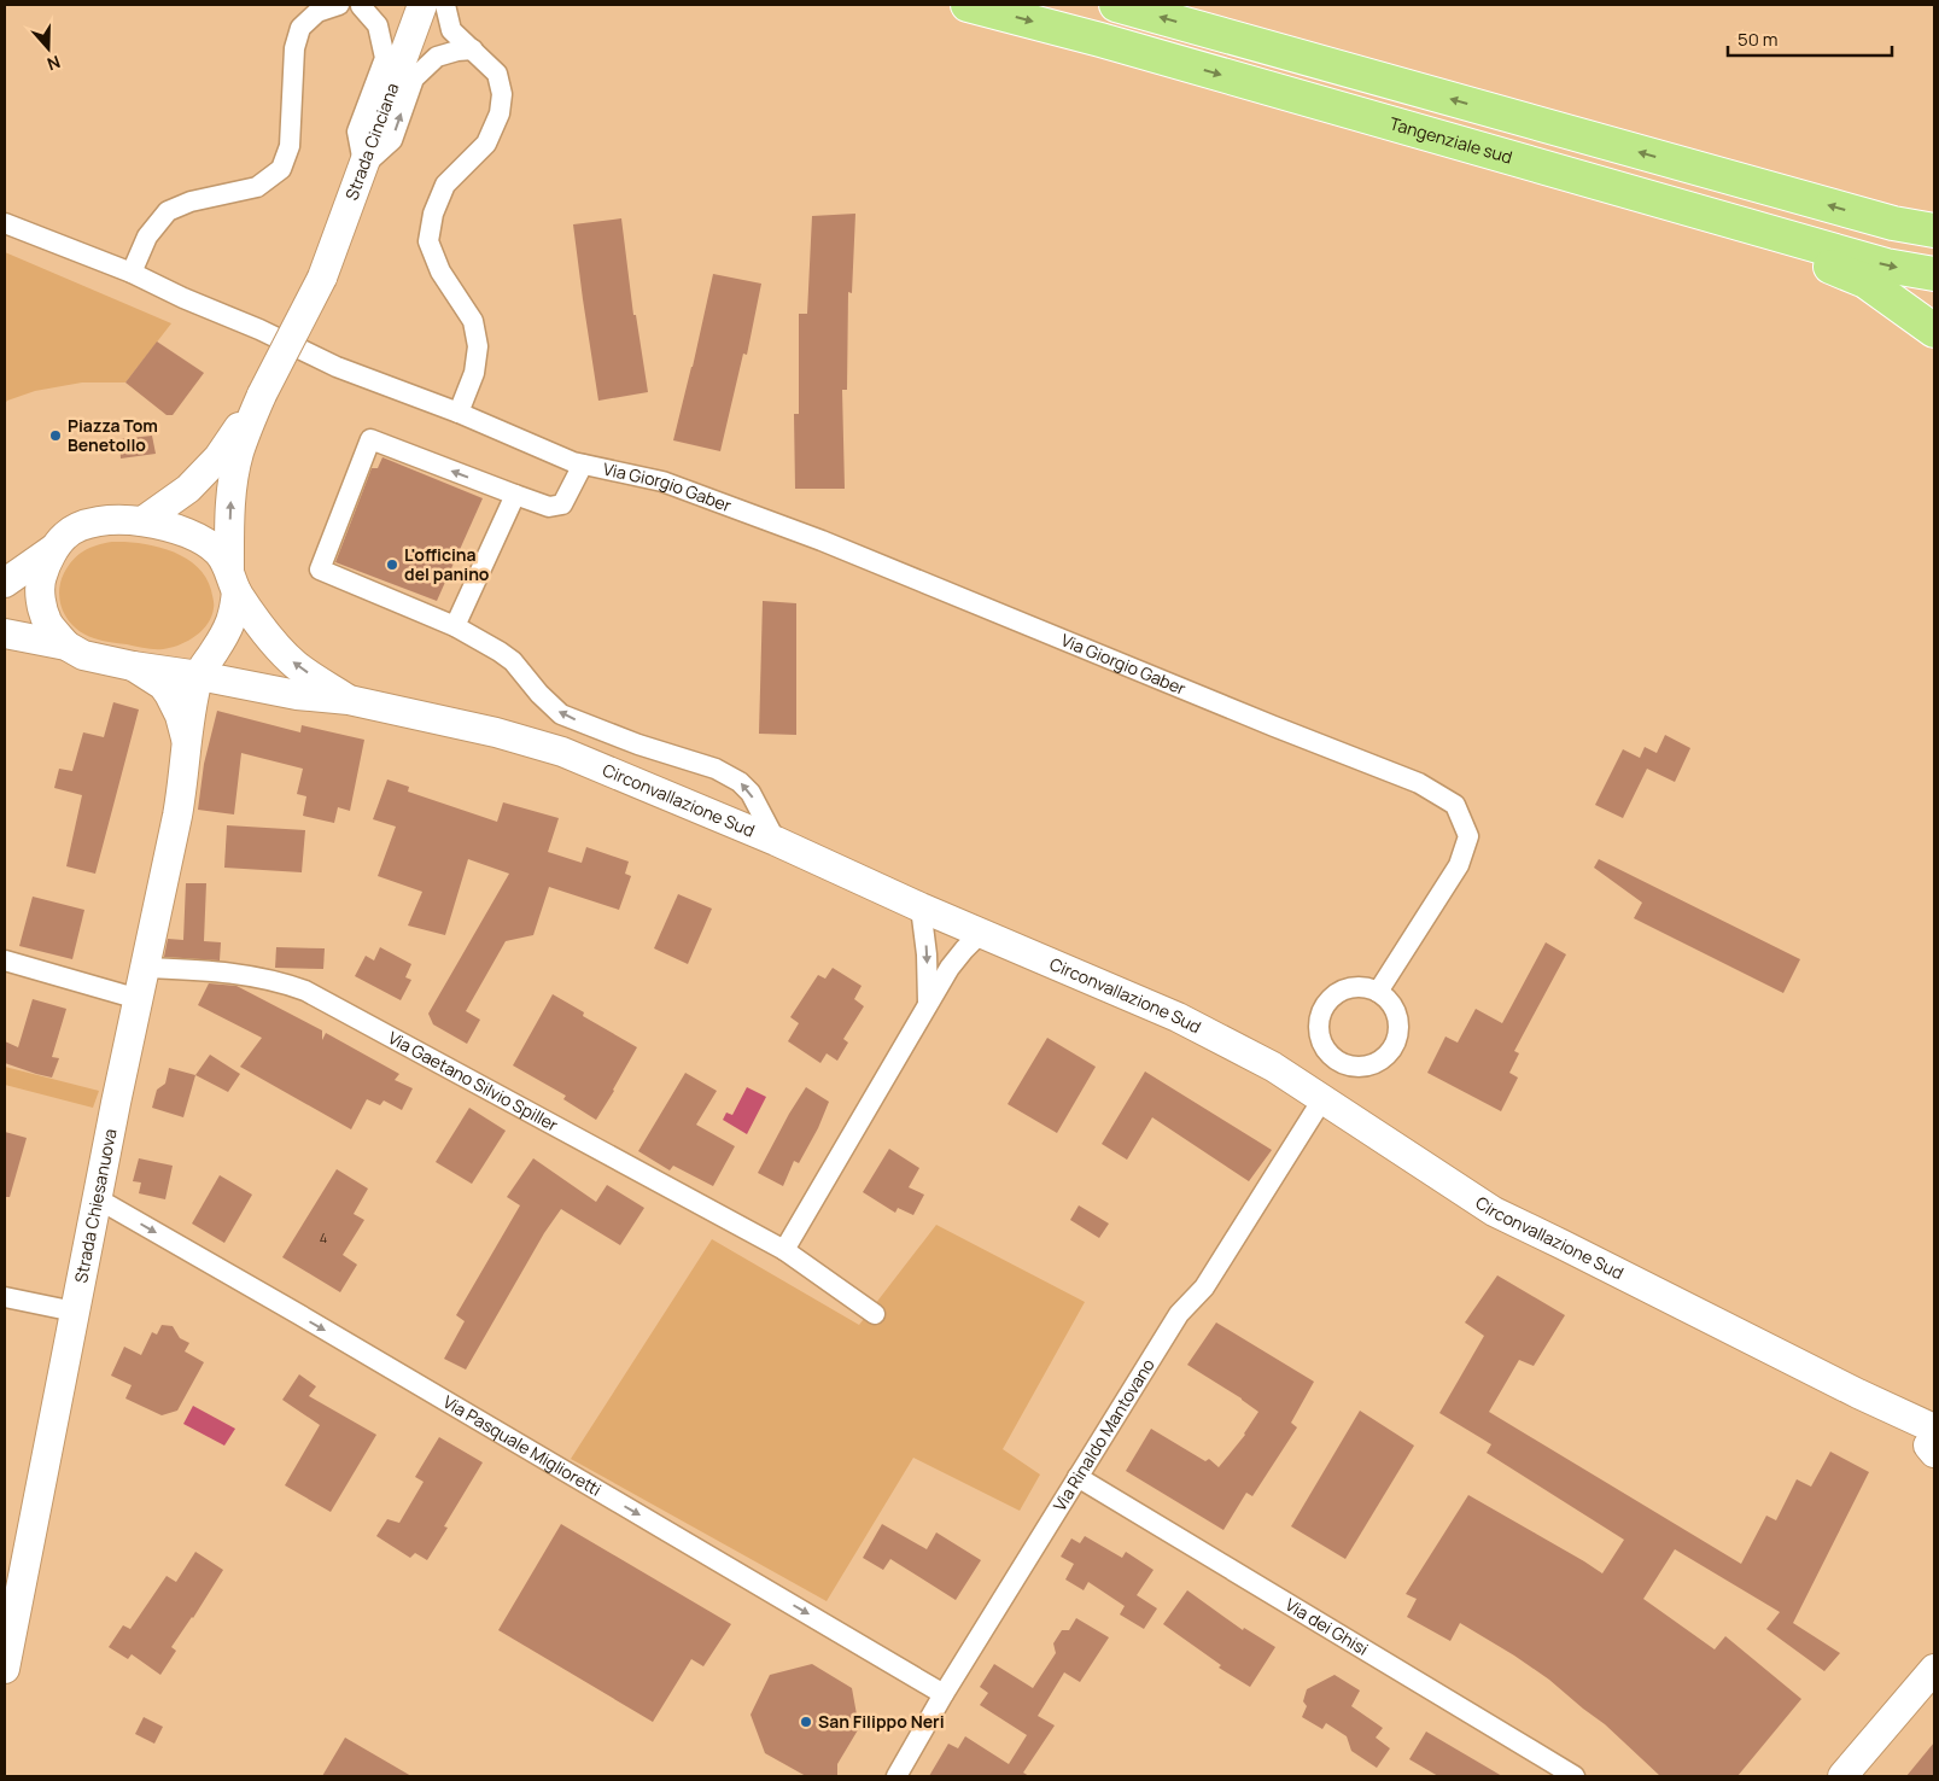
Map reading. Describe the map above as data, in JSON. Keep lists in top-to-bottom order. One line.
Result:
{"streets":{"highway":["Tangenziale sud"],"main road":["Strada Cinciana","Circonvallazione Sud","Strada Chiesanuova"],"street":["Via Giorgio Gaber","Via Gaetano Silvio Spiller","Via Rinaldo Mantovano","Via Pasquale Miglioretti","Via dei Ghisi"]},"crossings":[["Circonvallazione Sud","Via Rinaldo Mantovano"],["Via Gaetano Silvio Spiller","Strada Chiesanuova"],["Strada Chiesanuova","Via Pasquale Miglioretti"],["Via Rinaldo Mantovano","Via Pasquale Miglioretti"],["Via Rinaldo Mantovano","Via dei Ghisi"]],"one_way":["Via Pasquale Miglioretti"],"places":["Piazza Tom Benetollo","L'officina del panino","San Filippo Neri"],"house_numbers":["4"],"scale_bar":"50 m","north":"bottom"}
